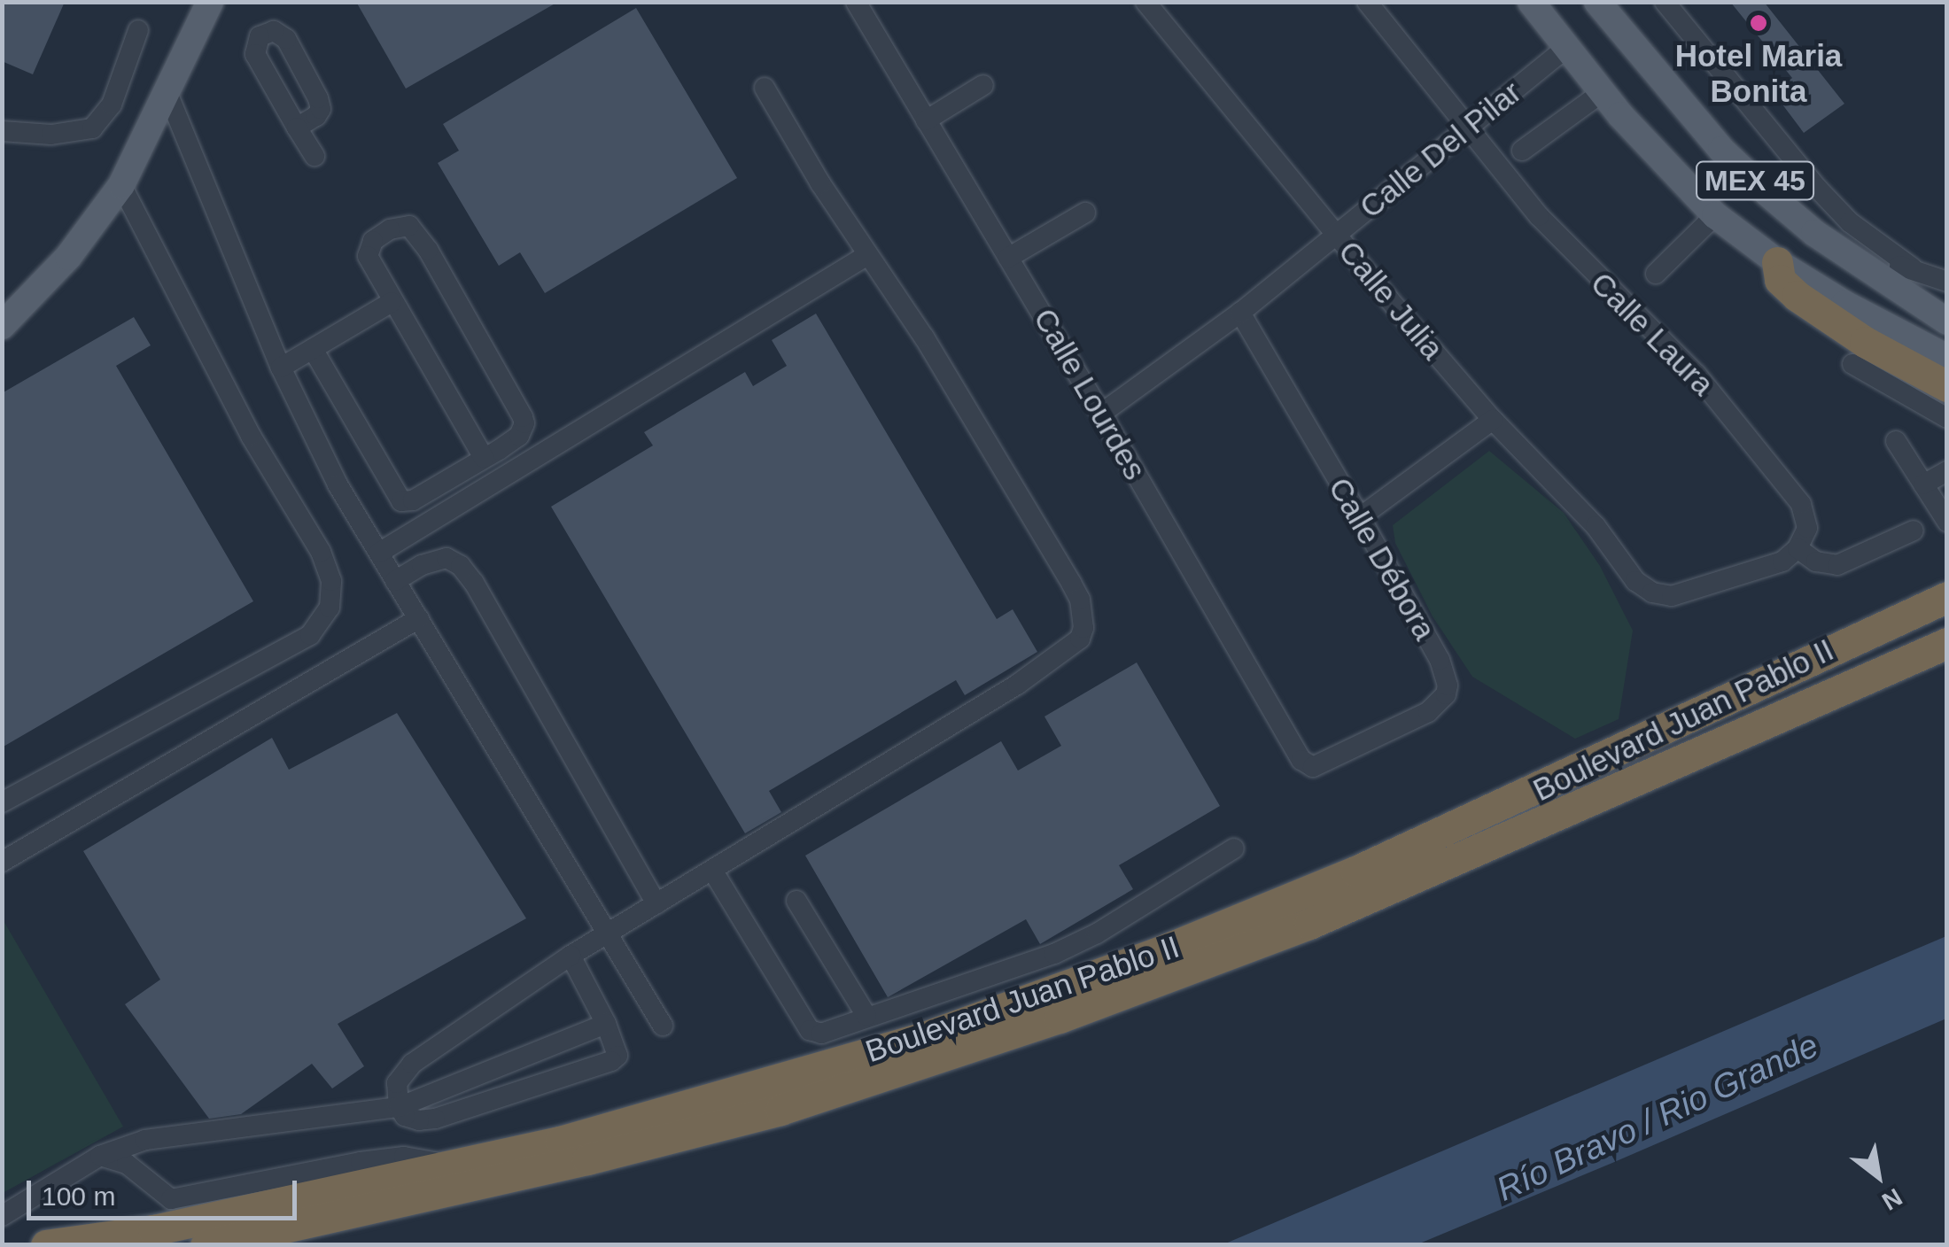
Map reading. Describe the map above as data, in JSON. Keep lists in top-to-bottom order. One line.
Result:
{"streets":{"highway":["Boulevard Juan Pablo II"],"main road":["MEX 45"],"street":["Calle Del Pilar","Calle Julia","Calle Laura","Calle Lourdes","Calle Débora"]},"crossings":[["Calle Del Pilar","MEX 45"],["Calle Del Pilar","Calle Julia"],["Calle Del Pilar","Calle Laura"],["Calle Del Pilar","Calle Lourdes"],["Calle Del Pilar","Calle Débora"],["Calle Julia","Calle Laura"],["Calle Lourdes","Calle Débora"]],"water":["Río Bravo / Rio Grande"],"places":["Hotel Maria Bonita"],"scale_bar":"100 m","north":"bottom right"}
